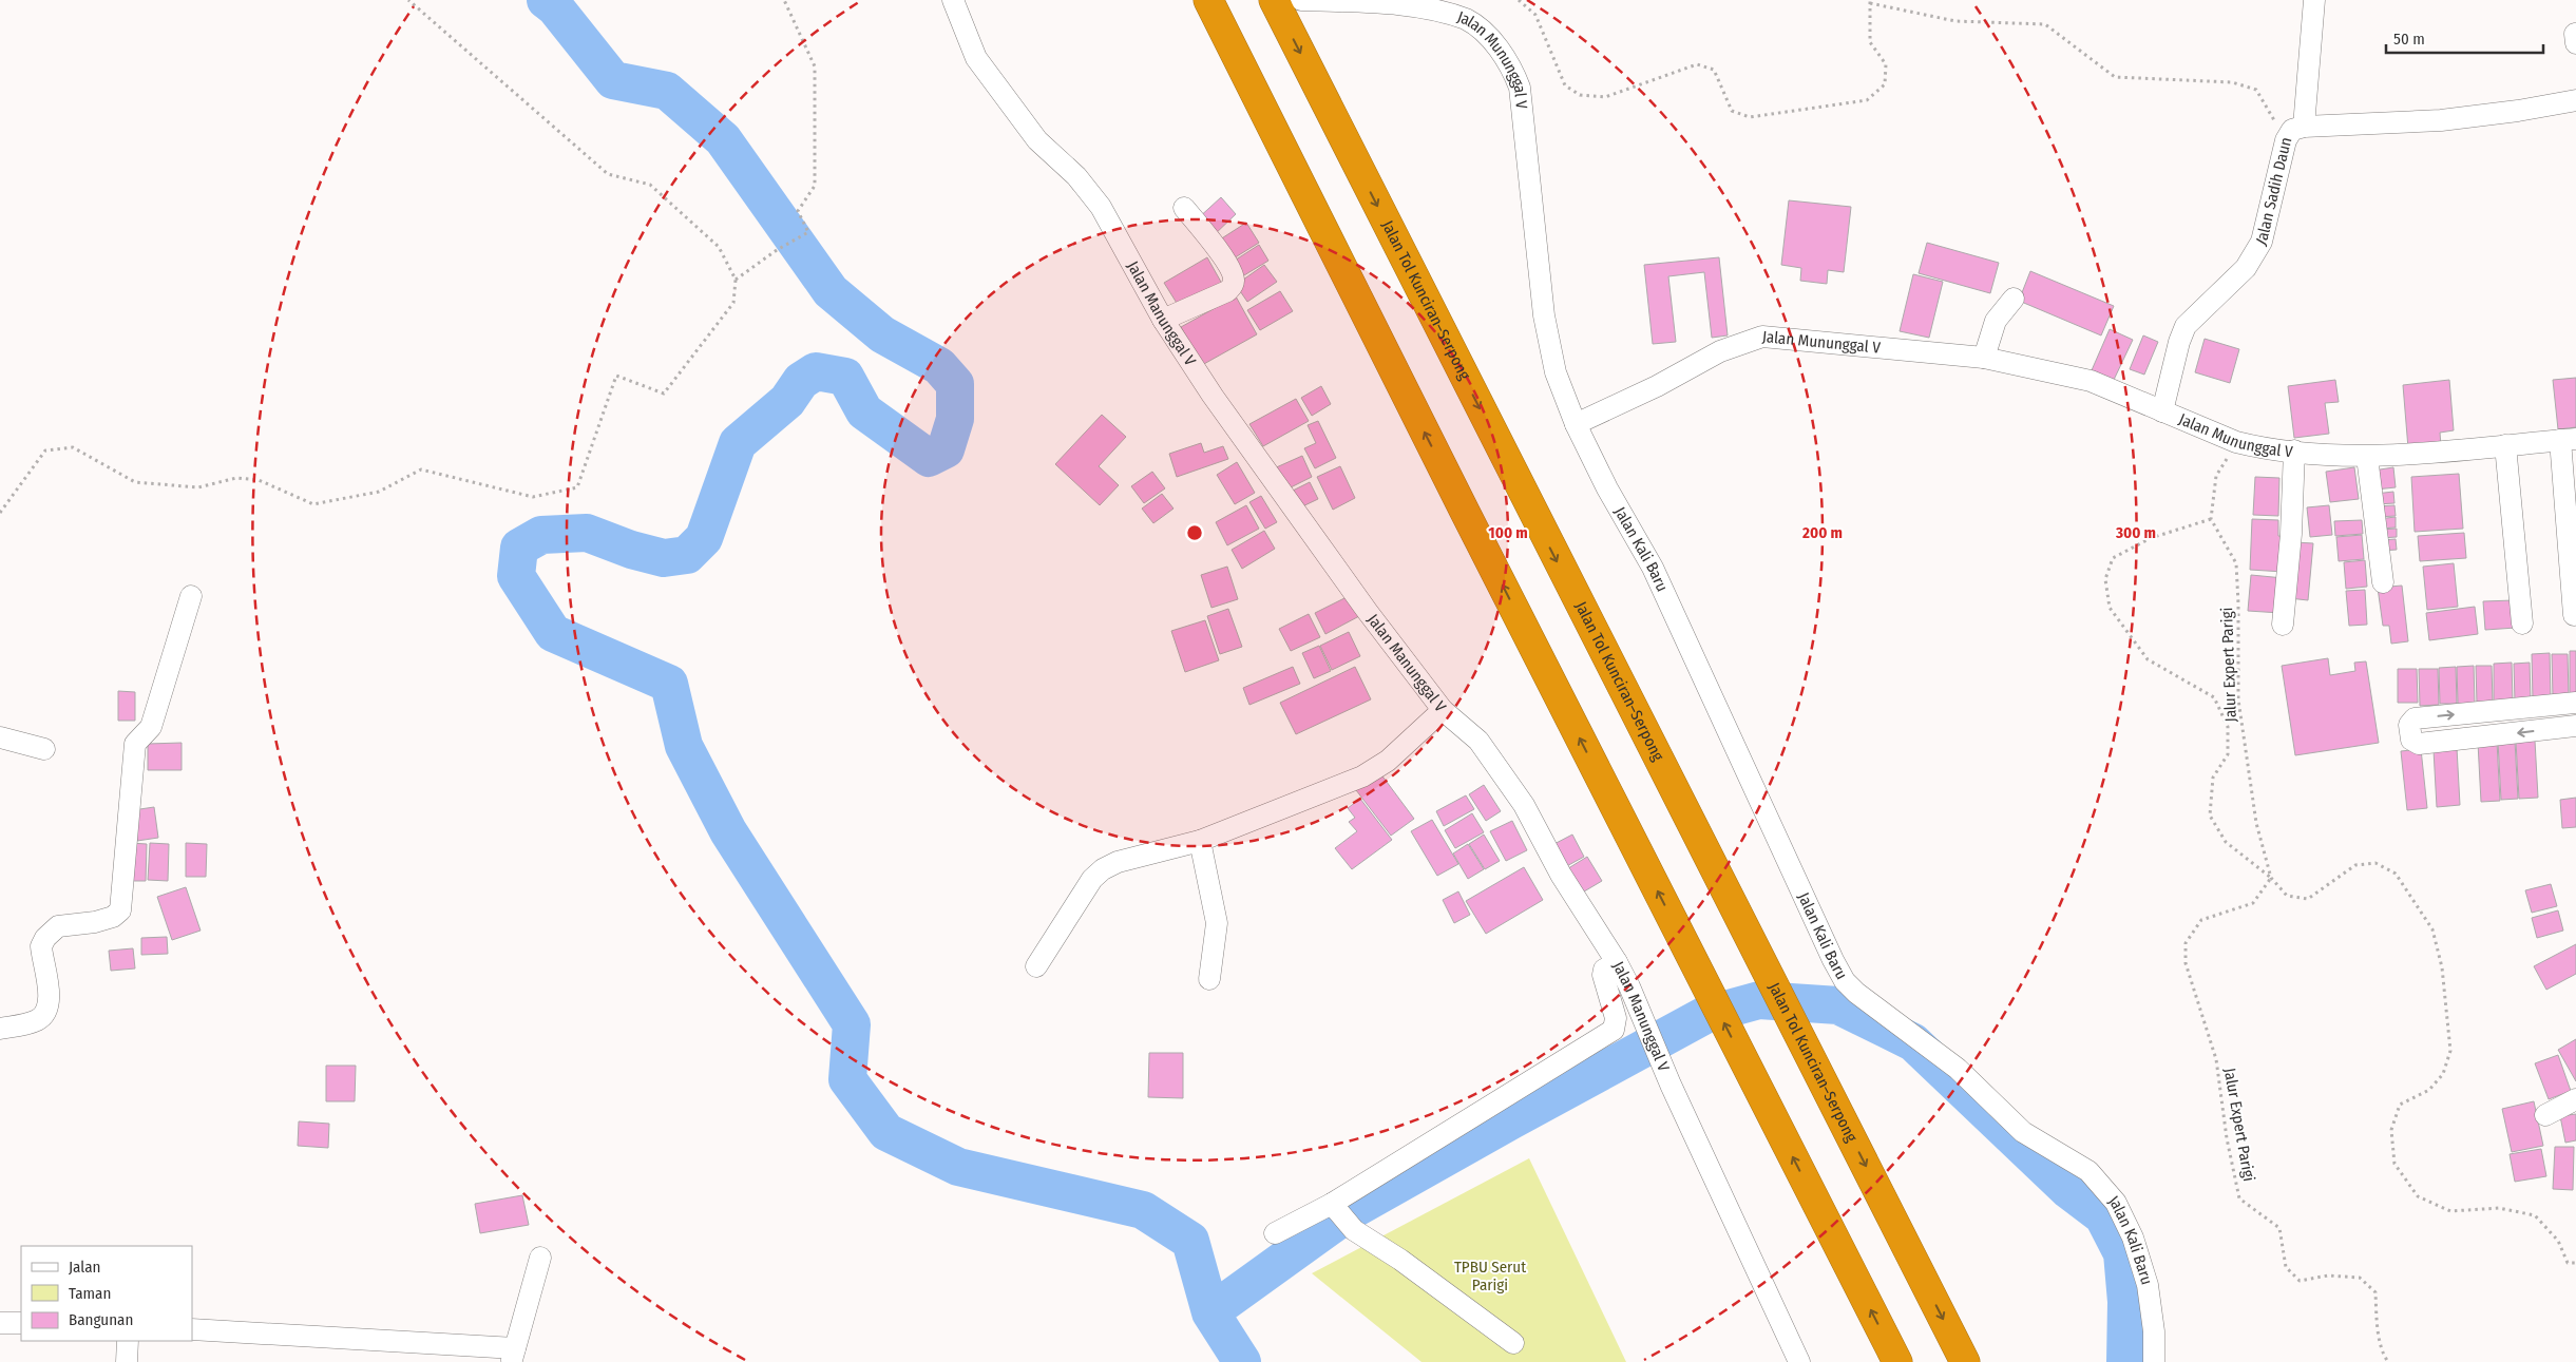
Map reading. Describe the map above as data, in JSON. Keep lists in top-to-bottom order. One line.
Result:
{"streets":{"highway":["Jalan Tol Kunciran–Serpong"],"street":["Jalan Mununggal V","Jalan Sadih Daun","Jalan Manunggal V","Jalan Kali Baru"],"path":["Jalur Expert Parigi"]},"crossings":[["Jalan Mununggal V","Jalan Sadih Daun"],["Jalan Mununggal V","Jalan Kali Baru"]],"parks":["TPBU Serut Parigi"],"legend":["Jalan","Taman","Bangunan"],"scale_bar":"50 m","rings":["100 m","200 m","300 m"]}
